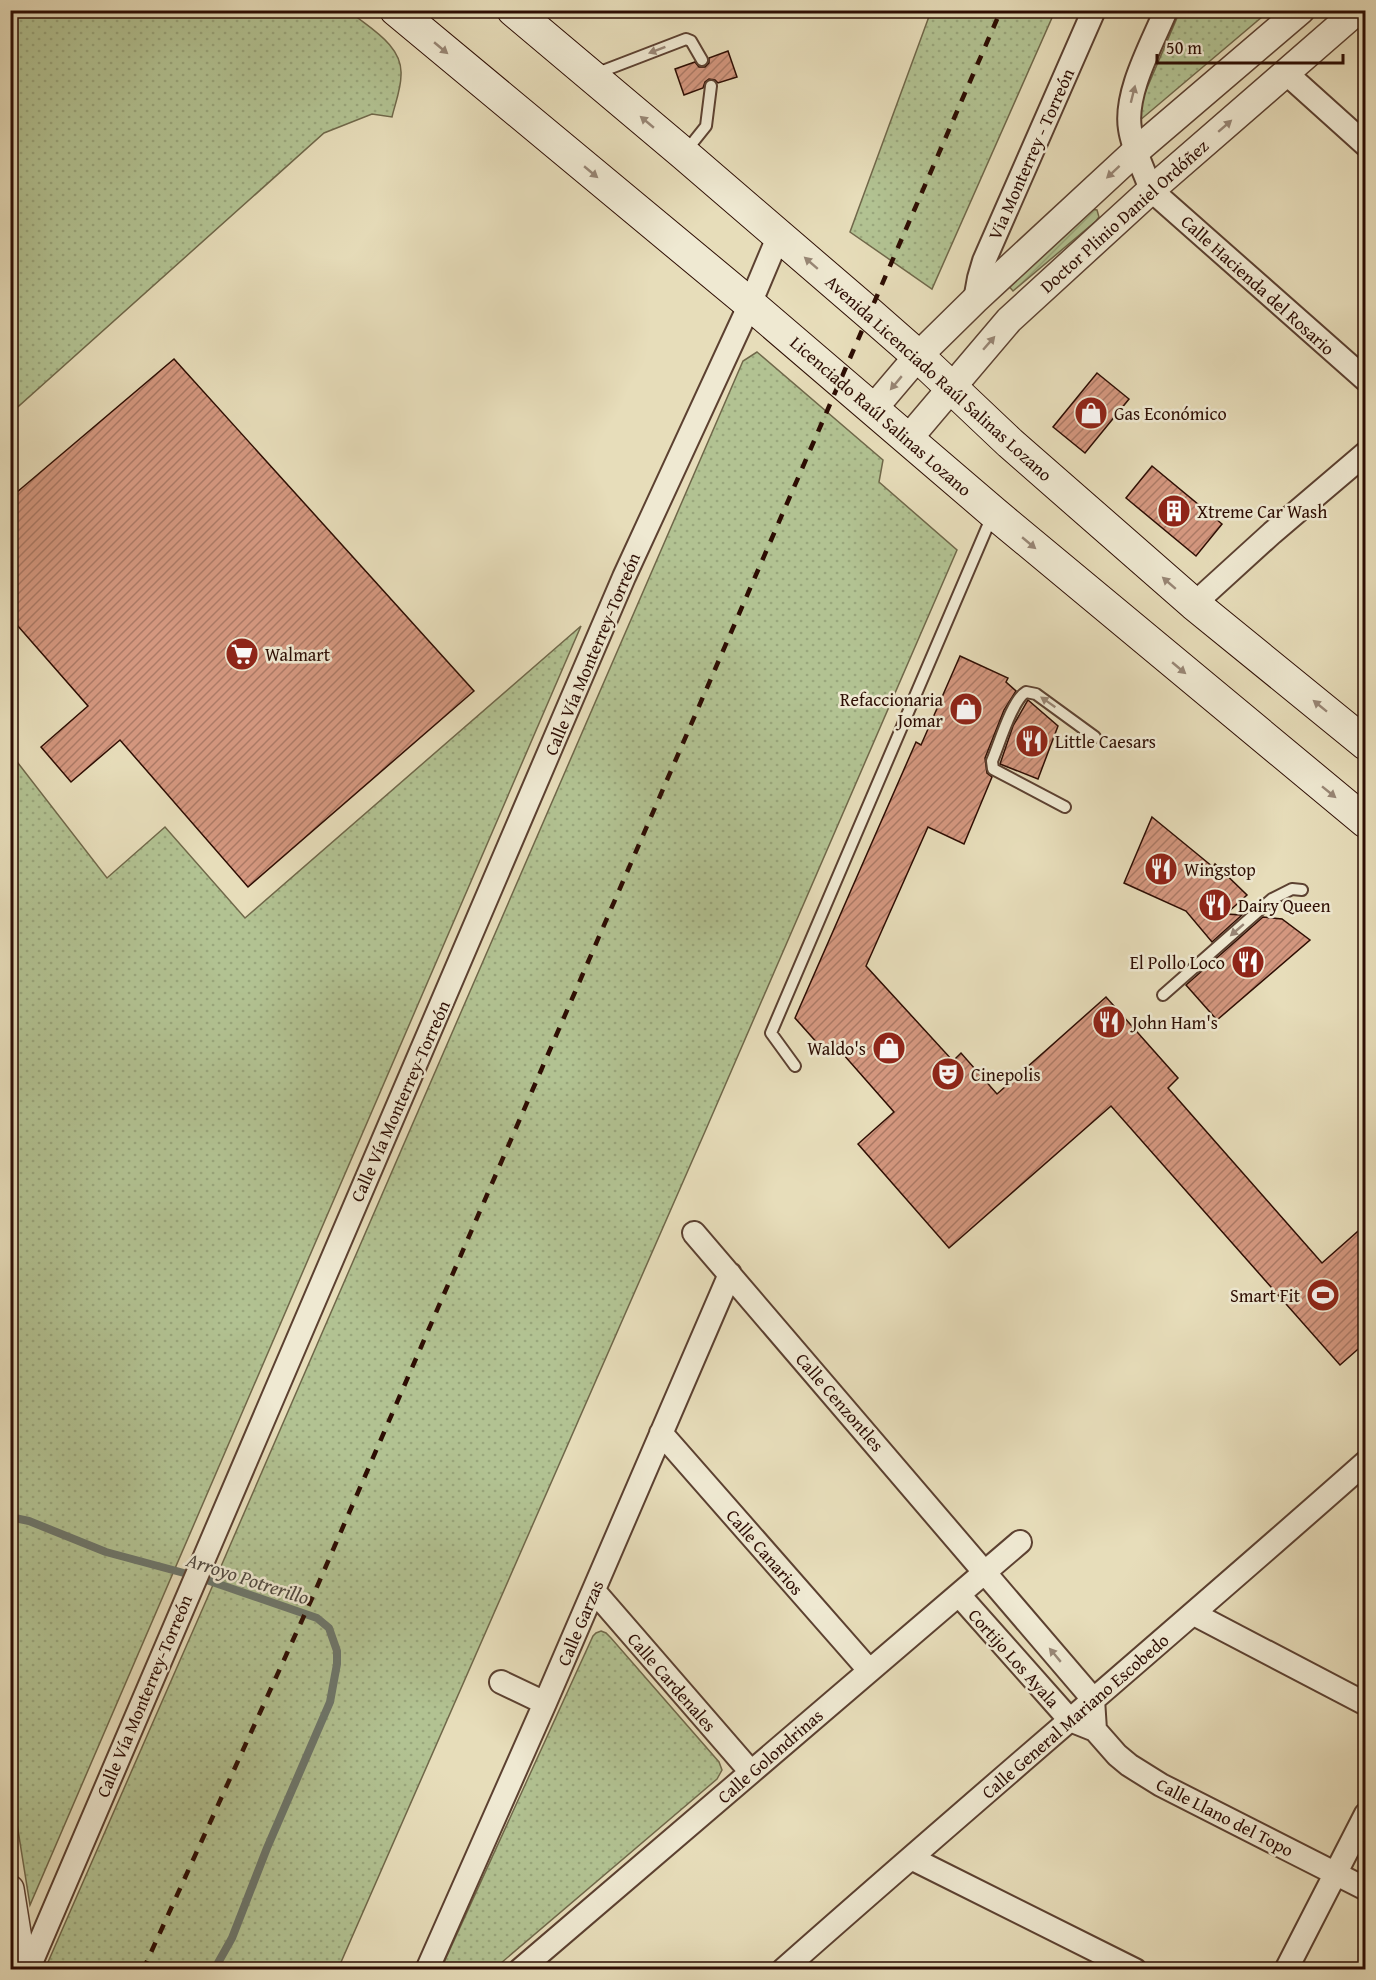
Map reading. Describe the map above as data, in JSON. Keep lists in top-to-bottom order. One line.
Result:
{"streets":{"main road":["Avenida Licenciado Raúl Salinas Lozano","Licenciado Raúl Salinas Lozano"],"street":["Via Monterrey - Torreón","Doctor Plinio Daniel Ordóñez","Calle Hacienda del Rosario","Calle Vía Monterrey-Torreón","Calle Cenzontles","Calle Canarios","Calle Garzas","Cortijo Los Ayala","Calle Cardenales","Calle General Mariano Escobedo","Calle Golondrinas","Calle Llano del Topo"]},"crossings":[["Doctor Plinio Daniel Ordóñez","Calle Hacienda del Rosario"],["Doctor Plinio Daniel Ordóñez","Avenida Licenciado Raúl Salinas Lozano"],["Doctor Plinio Daniel Ordóñez","Licenciado Raúl Salinas Lozano"],["Avenida Licenciado Raúl Salinas Lozano","Calle Vía Monterrey-Torreón"],["Licenciado Raúl Salinas Lozano","Calle Vía Monterrey-Torreón"],["Calle Cenzontles","Calle Garzas"],["Calle Cenzontles","Cortijo Los Ayala"],["Calle Cenzontles","Calle Golondrinas"],["Calle Canarios","Calle Garzas"],["Calle Canarios","Calle Golondrinas"],["Calle Garzas","Calle Cardenales"],["Cortijo Los Ayala","Calle General Mariano Escobedo"],["Cortijo Los Ayala","Calle Golondrinas"],["Cortijo Los Ayala","Calle Llano del Topo"],["Calle Cardenales","Calle Golondrinas"],["Calle General Mariano Escobedo","Calle Llano del Topo"]],"one_way":["Avenida Licenciado Raúl Salinas Lozano","Licenciado Raúl Salinas Lozano"],"water":["Arroyo Potrerillo"],"places":{"shop":["Gas Económico","Refaccionaria Jomar","Waldo's"],"building":["Xtreme Car Wash"],"supermarket":["Walmart"],"restaurant":["Little Caesars","Wingstop","Dairy Queen","El Pollo Loco","John Ham's"],"theatre":["Cinepolis"],"sports":["Smart Fit"]},"scale_bar":"50 m"}
